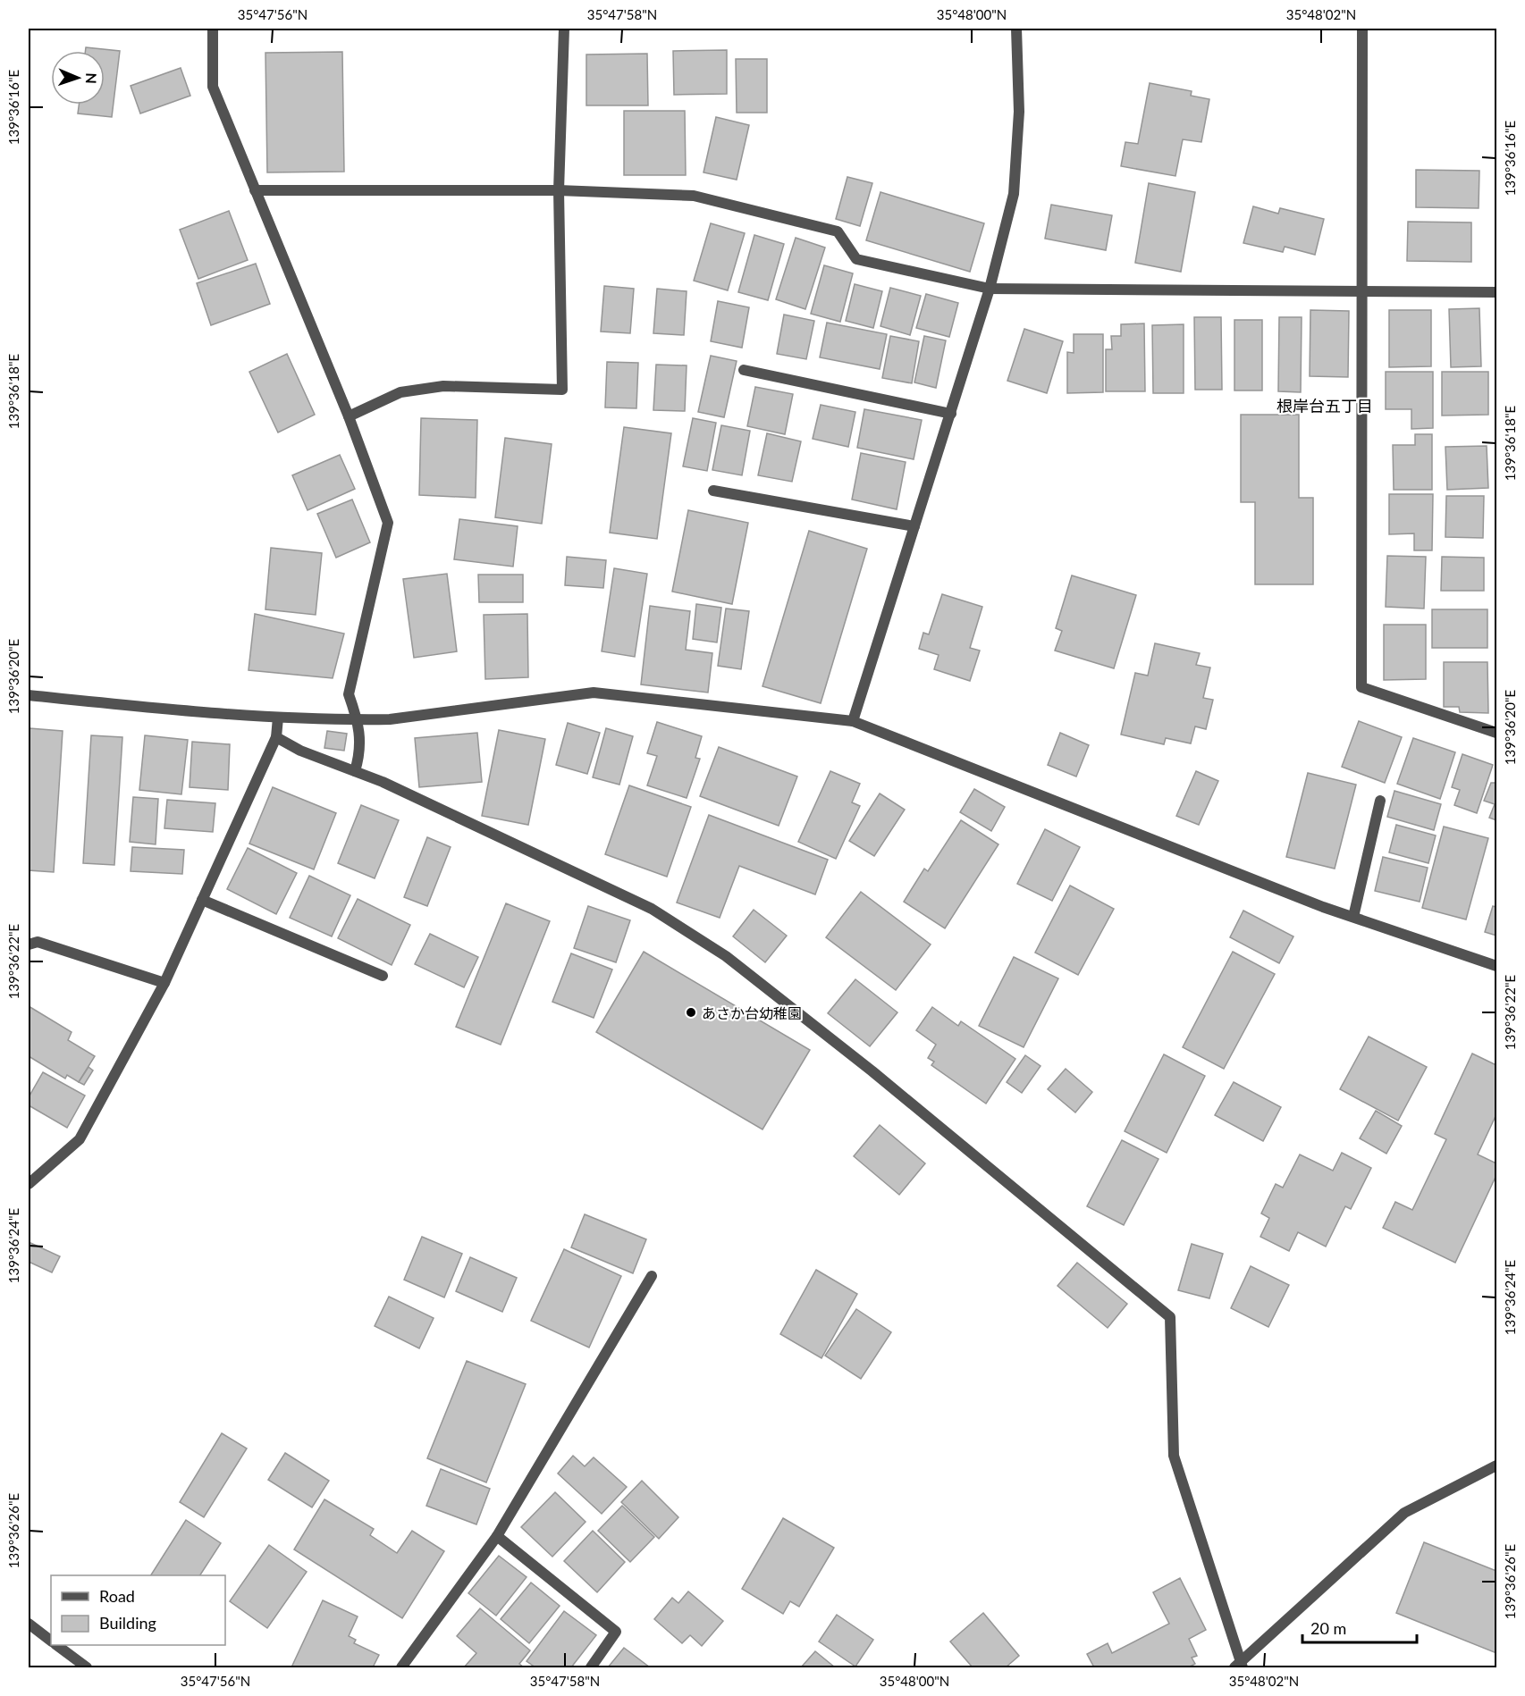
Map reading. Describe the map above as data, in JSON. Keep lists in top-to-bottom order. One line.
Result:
{"districts":["根岸台五丁目"],"places":["あさか台幼稚園"],"legend":["Road","Building"],"scale_bar":"20 m","north":"right","coordinates":["35°47'56\"N","35°47'58\"N","35°48'00\"N","35°48'02\"N","139°36'16\"E","139°36'18\"E","139°36'20\"E","139°36'22\"E","139°36'24\"E","139°36'26\"E"]}
